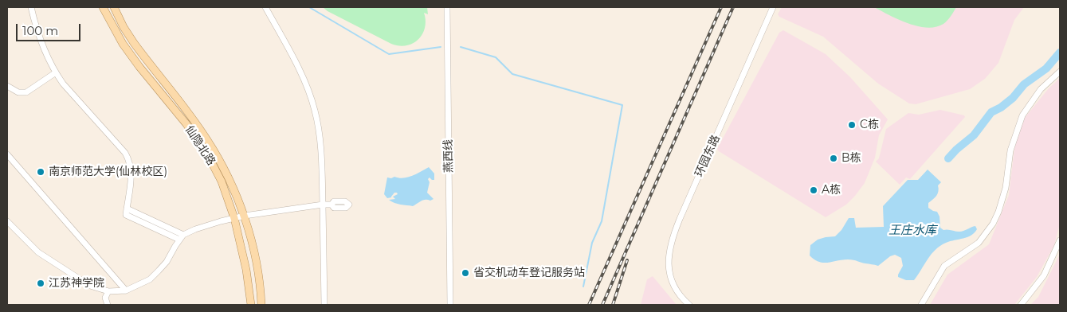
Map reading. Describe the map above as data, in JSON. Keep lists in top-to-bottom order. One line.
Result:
{"streets":{"main road":["仙隐北路"],"street":["燕西线","环园东路"]},"water":["王庄水库"],"places":["C栋","B栋","南京师范大学(仙林校区)","A栋","省交机动车登记服务站","江苏神学院"],"scale_bar":"100 m"}
